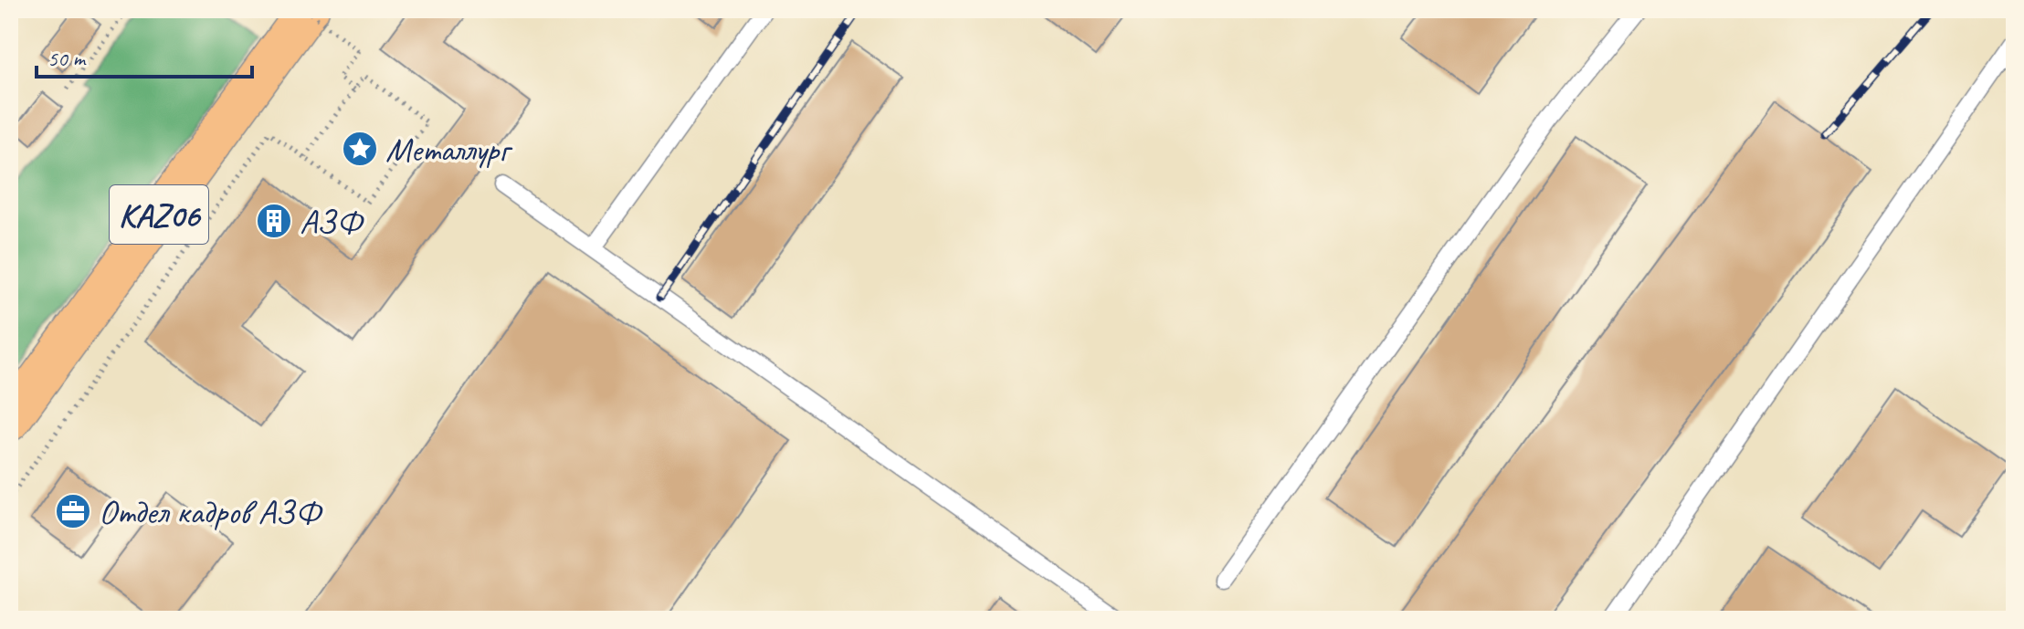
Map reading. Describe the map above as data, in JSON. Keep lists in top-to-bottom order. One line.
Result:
{"streets":{"highway":["KАZ06"]},"places":{"place":["Металлург"],"building":["АЗФ"],"office":["Отдел кадров АЗФ"]},"scale_bar":"50 m"}
